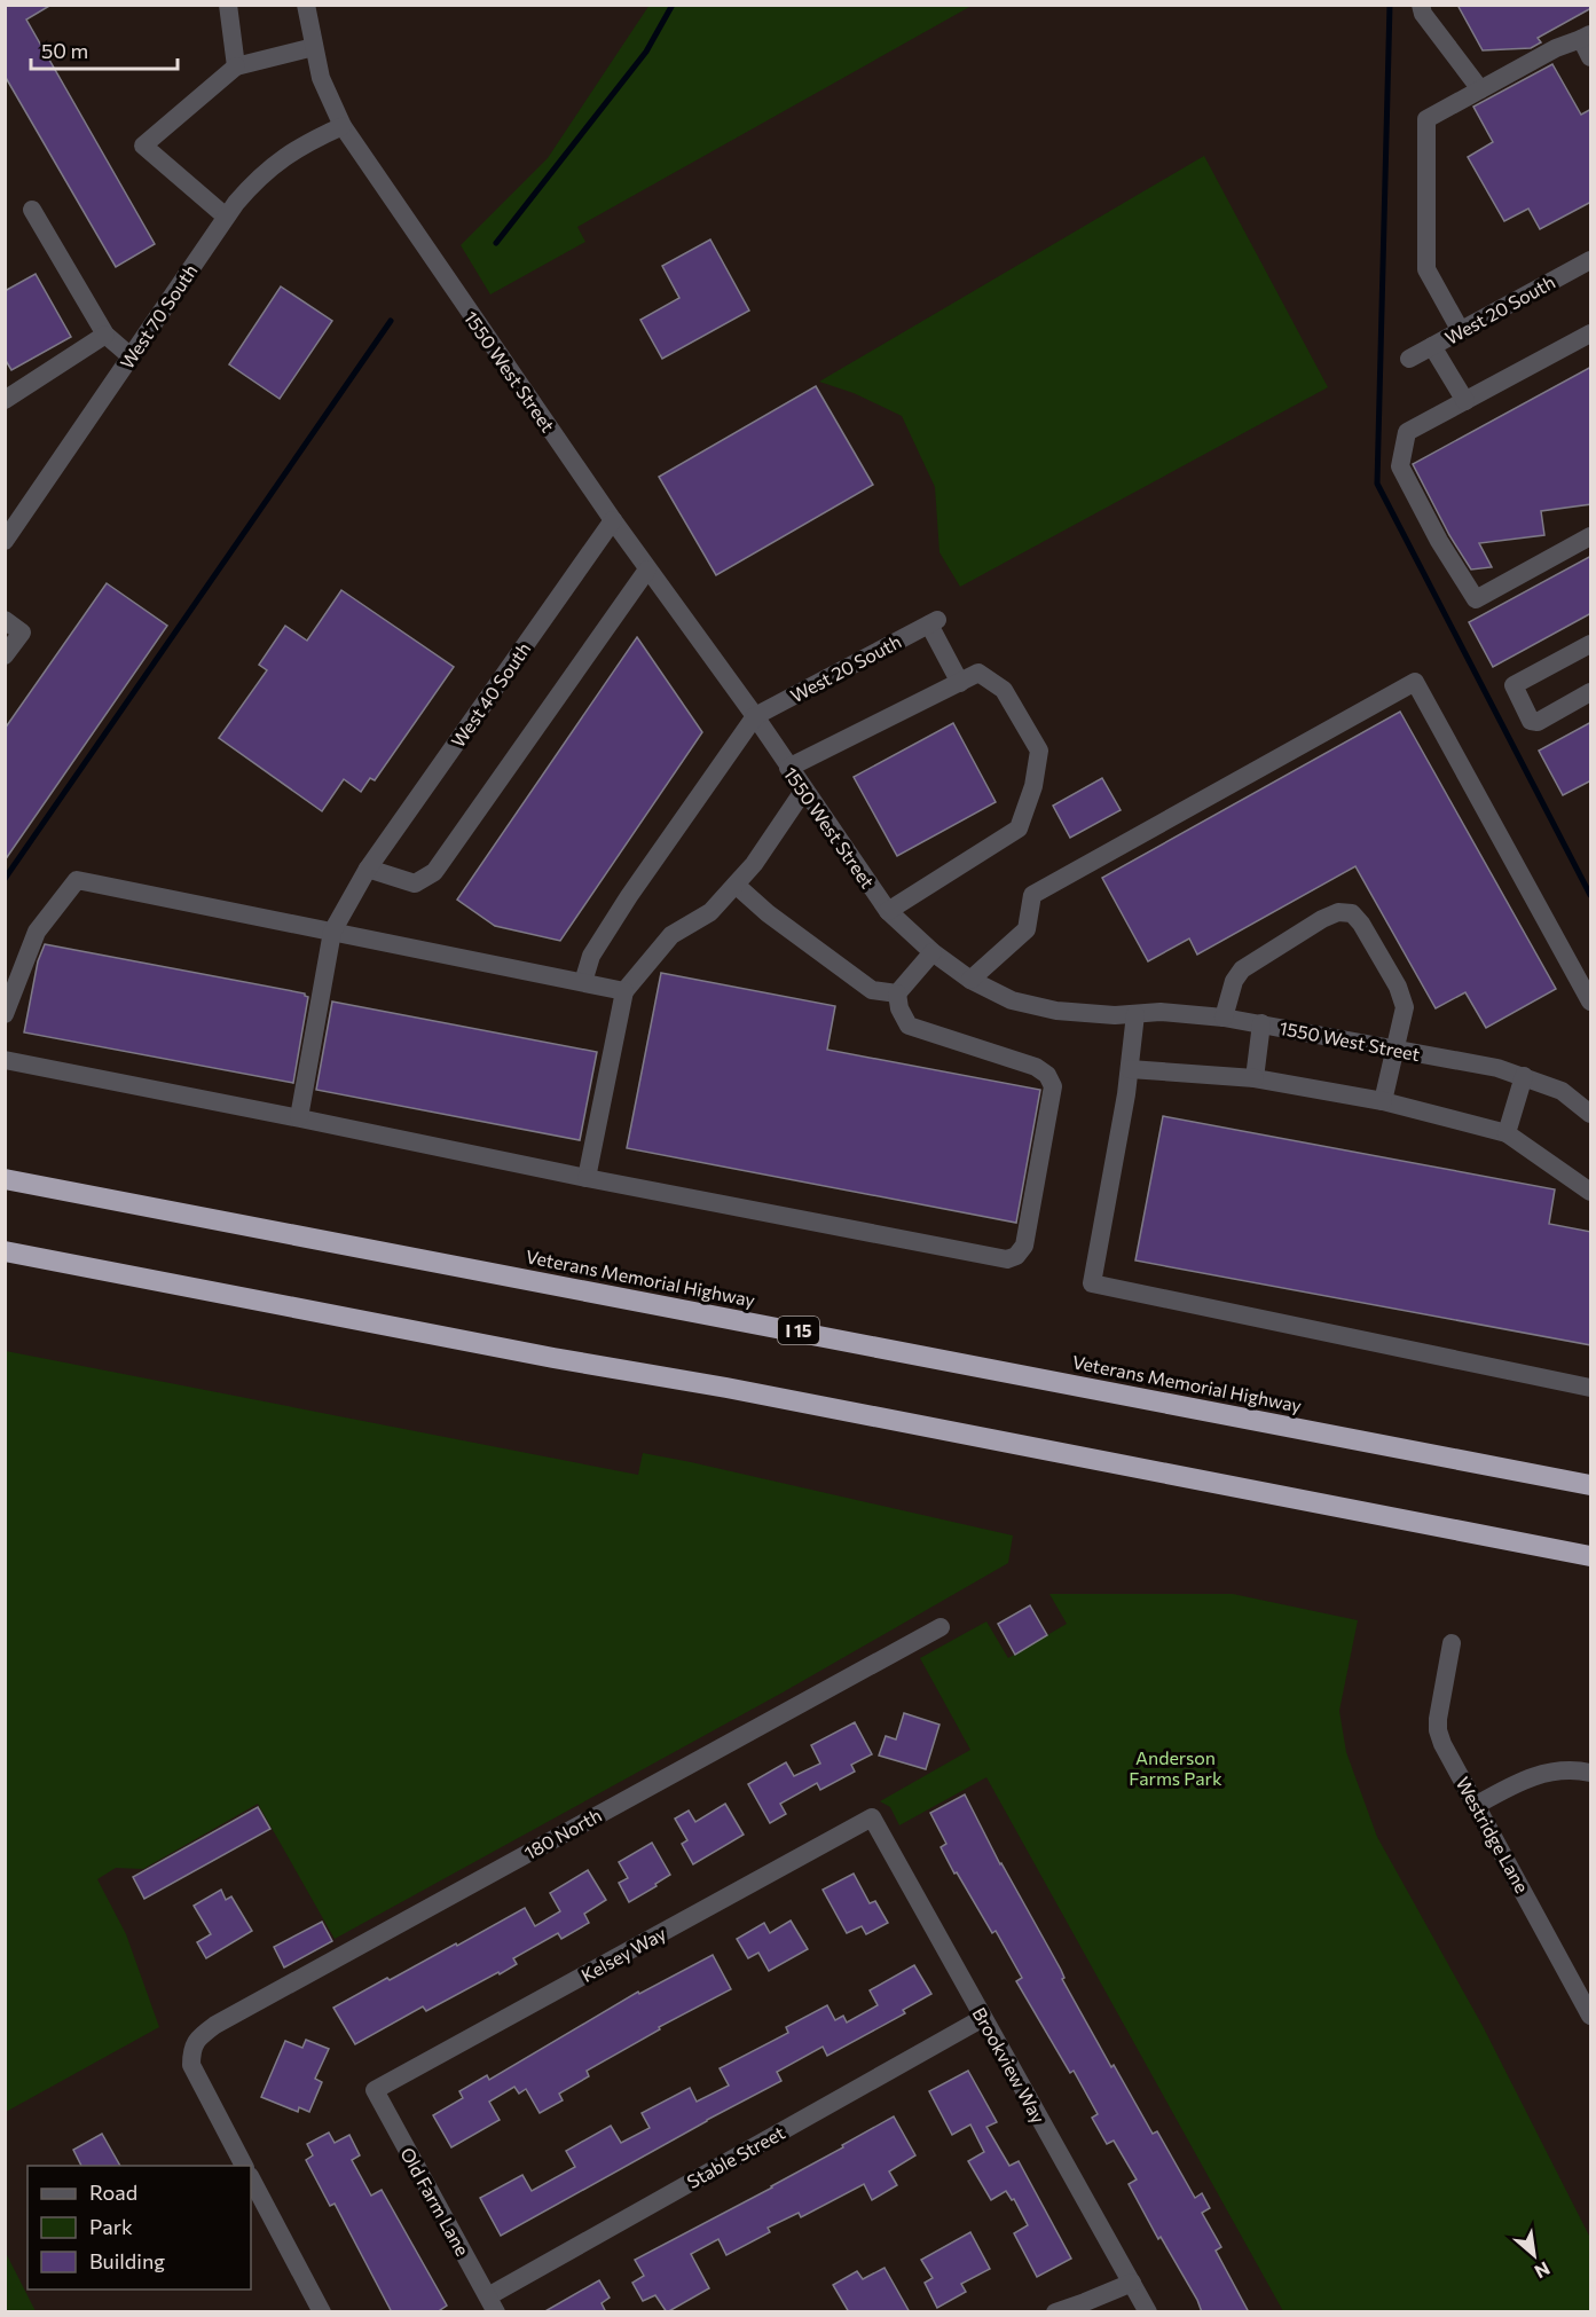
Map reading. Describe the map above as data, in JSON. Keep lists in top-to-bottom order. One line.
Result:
{"streets":{"highway":["Veterans Memorial Highway","I 15"],"street":["West 20 South","West 70 South","1550 West Street","West 40 South","180 North","Westridge Lane","Kelsey Way","Brookview Way","Stable Street","Old Farm Lane"]},"crossings":[["West 20 South","1550 West Street"],["West 70 South","1550 West Street"],["1550 West Street","West 40 South"],["Kelsey Way","Brookview Way"],["Kelsey Way","Old Farm Lane"],["Brookview Way","Stable Street"],["Stable Street","Old Farm Lane"]],"parks":["Anderson Farms Park"],"legend":["Road","Park","Building"],"scale_bar":"50 m","north":"bottom right"}
